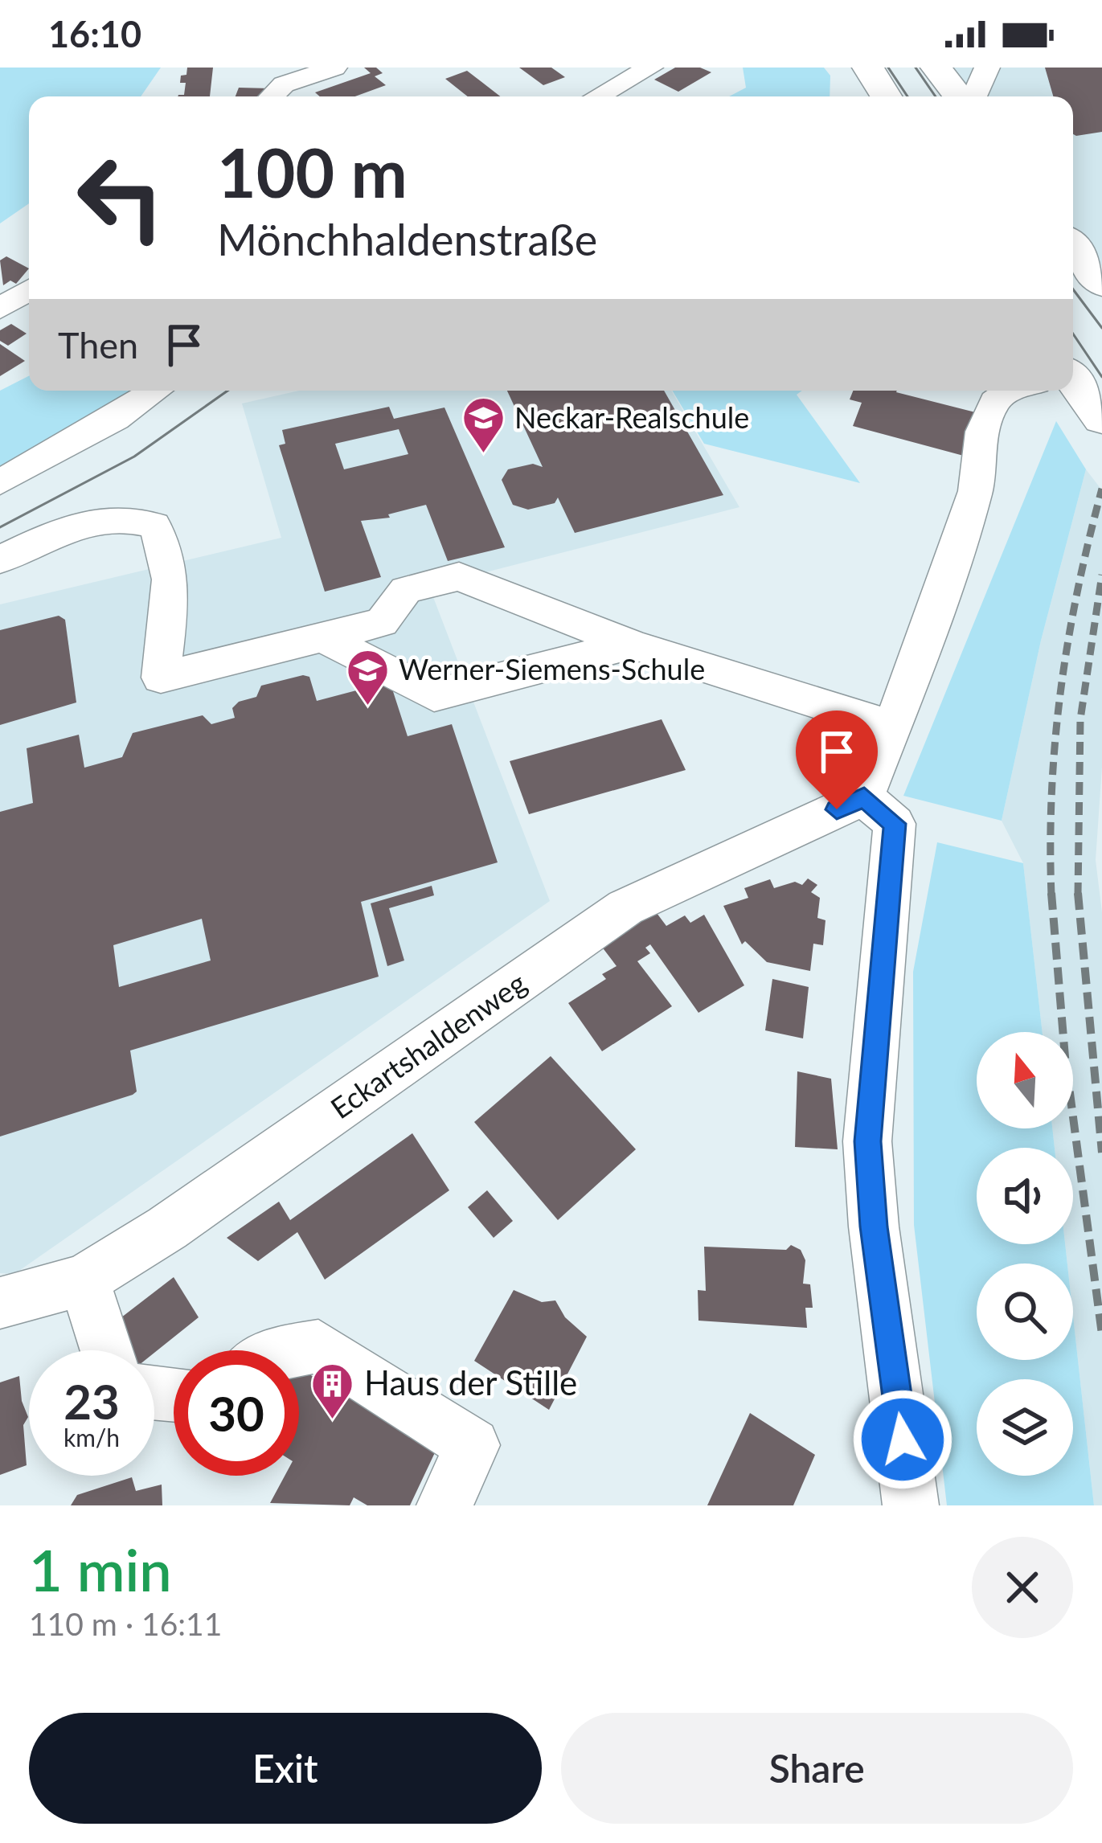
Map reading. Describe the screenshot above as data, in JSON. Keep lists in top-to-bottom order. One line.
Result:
{"streets":{"street":["Eckartshaldenweg"]},"places":{"school or university":["Neckar-Realschule","Werner-Siemens-Schule"],"building":["Haus der Stille"]},"north":"top","page":{"status":"16:10","turn":["100 m","Mönchhaldenstraße"],"then":"Then","speed":"23 km/h","limit":"30","heading":["1 min","110 m · 16:11"],"buttons":["Exit","Share"]}}
